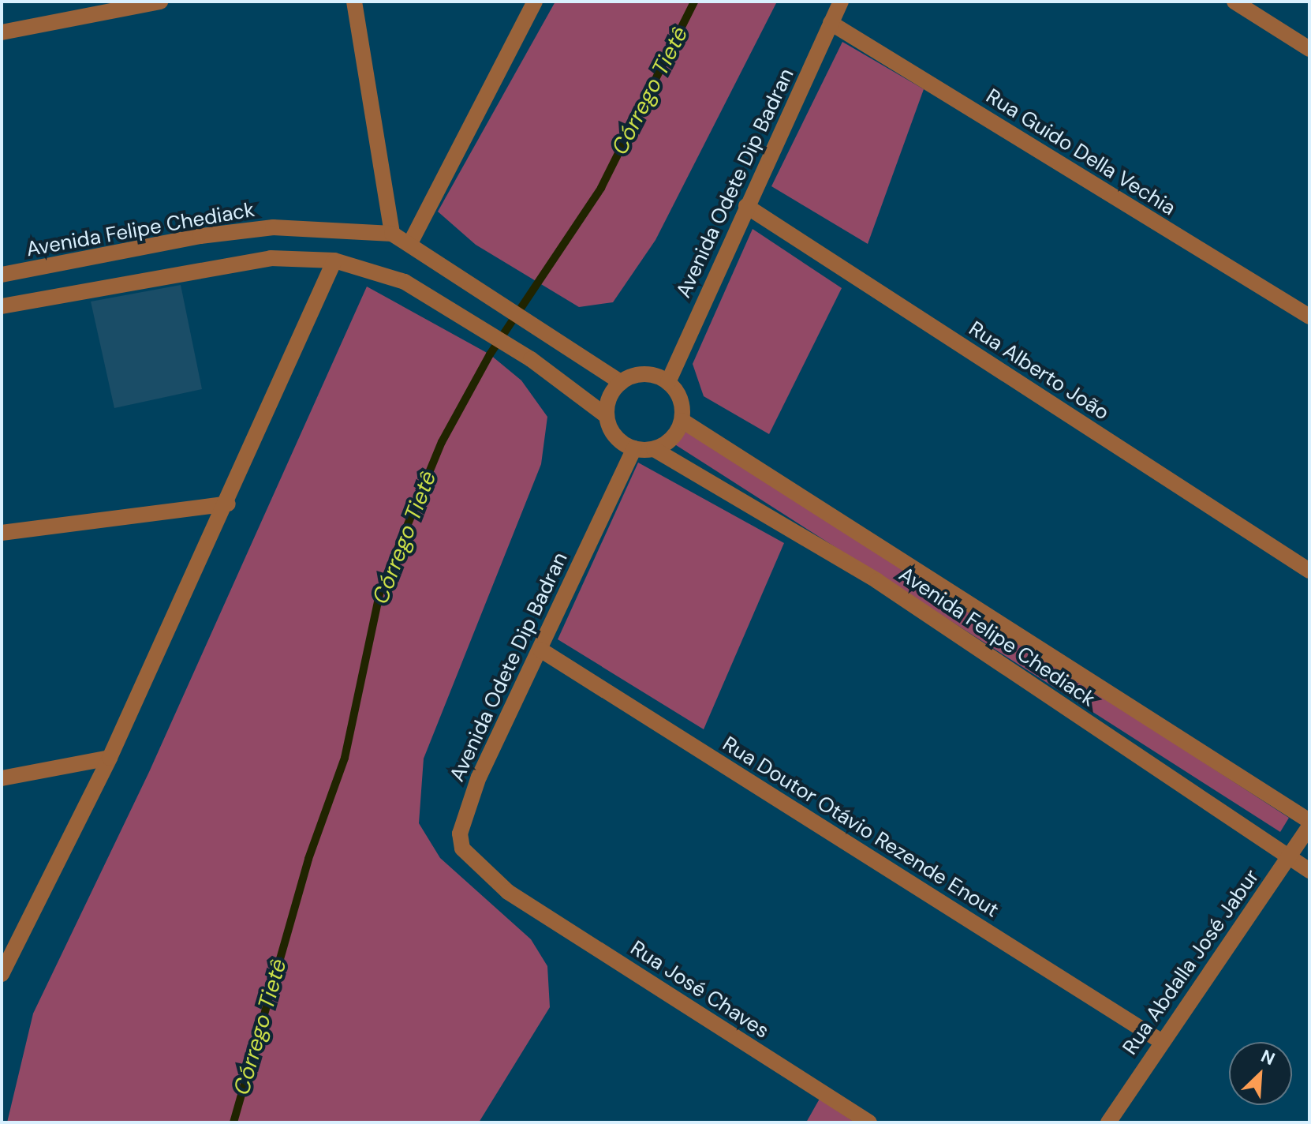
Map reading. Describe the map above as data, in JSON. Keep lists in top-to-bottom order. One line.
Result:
{"streets":{"street":["Rua Guido Della Vechia","Avenida Odete Dip Badran","Avenida Felipe Chediack","Rua Alberto João","Rua Doutor Otávio Rezende Enout","Rua Abdalla José Jabur","Rua José Chaves"]},"crossings":[["Rua Guido Della Vechia","Avenida Odete Dip Badran"],["Avenida Odete Dip Badran","Avenida Felipe Chediack"],["Avenida Odete Dip Badran","Rua Alberto João"],["Avenida Odete Dip Badran","Rua Doutor Otávio Rezende Enout"],["Avenida Odete Dip Badran","Rua José Chaves"],["Avenida Felipe Chediack","Rua Abdalla José Jabur"],["Rua Doutor Otávio Rezende Enout","Rua Abdalla José Jabur"]],"water":["Córrego Tietê"],"north":"top right"}
